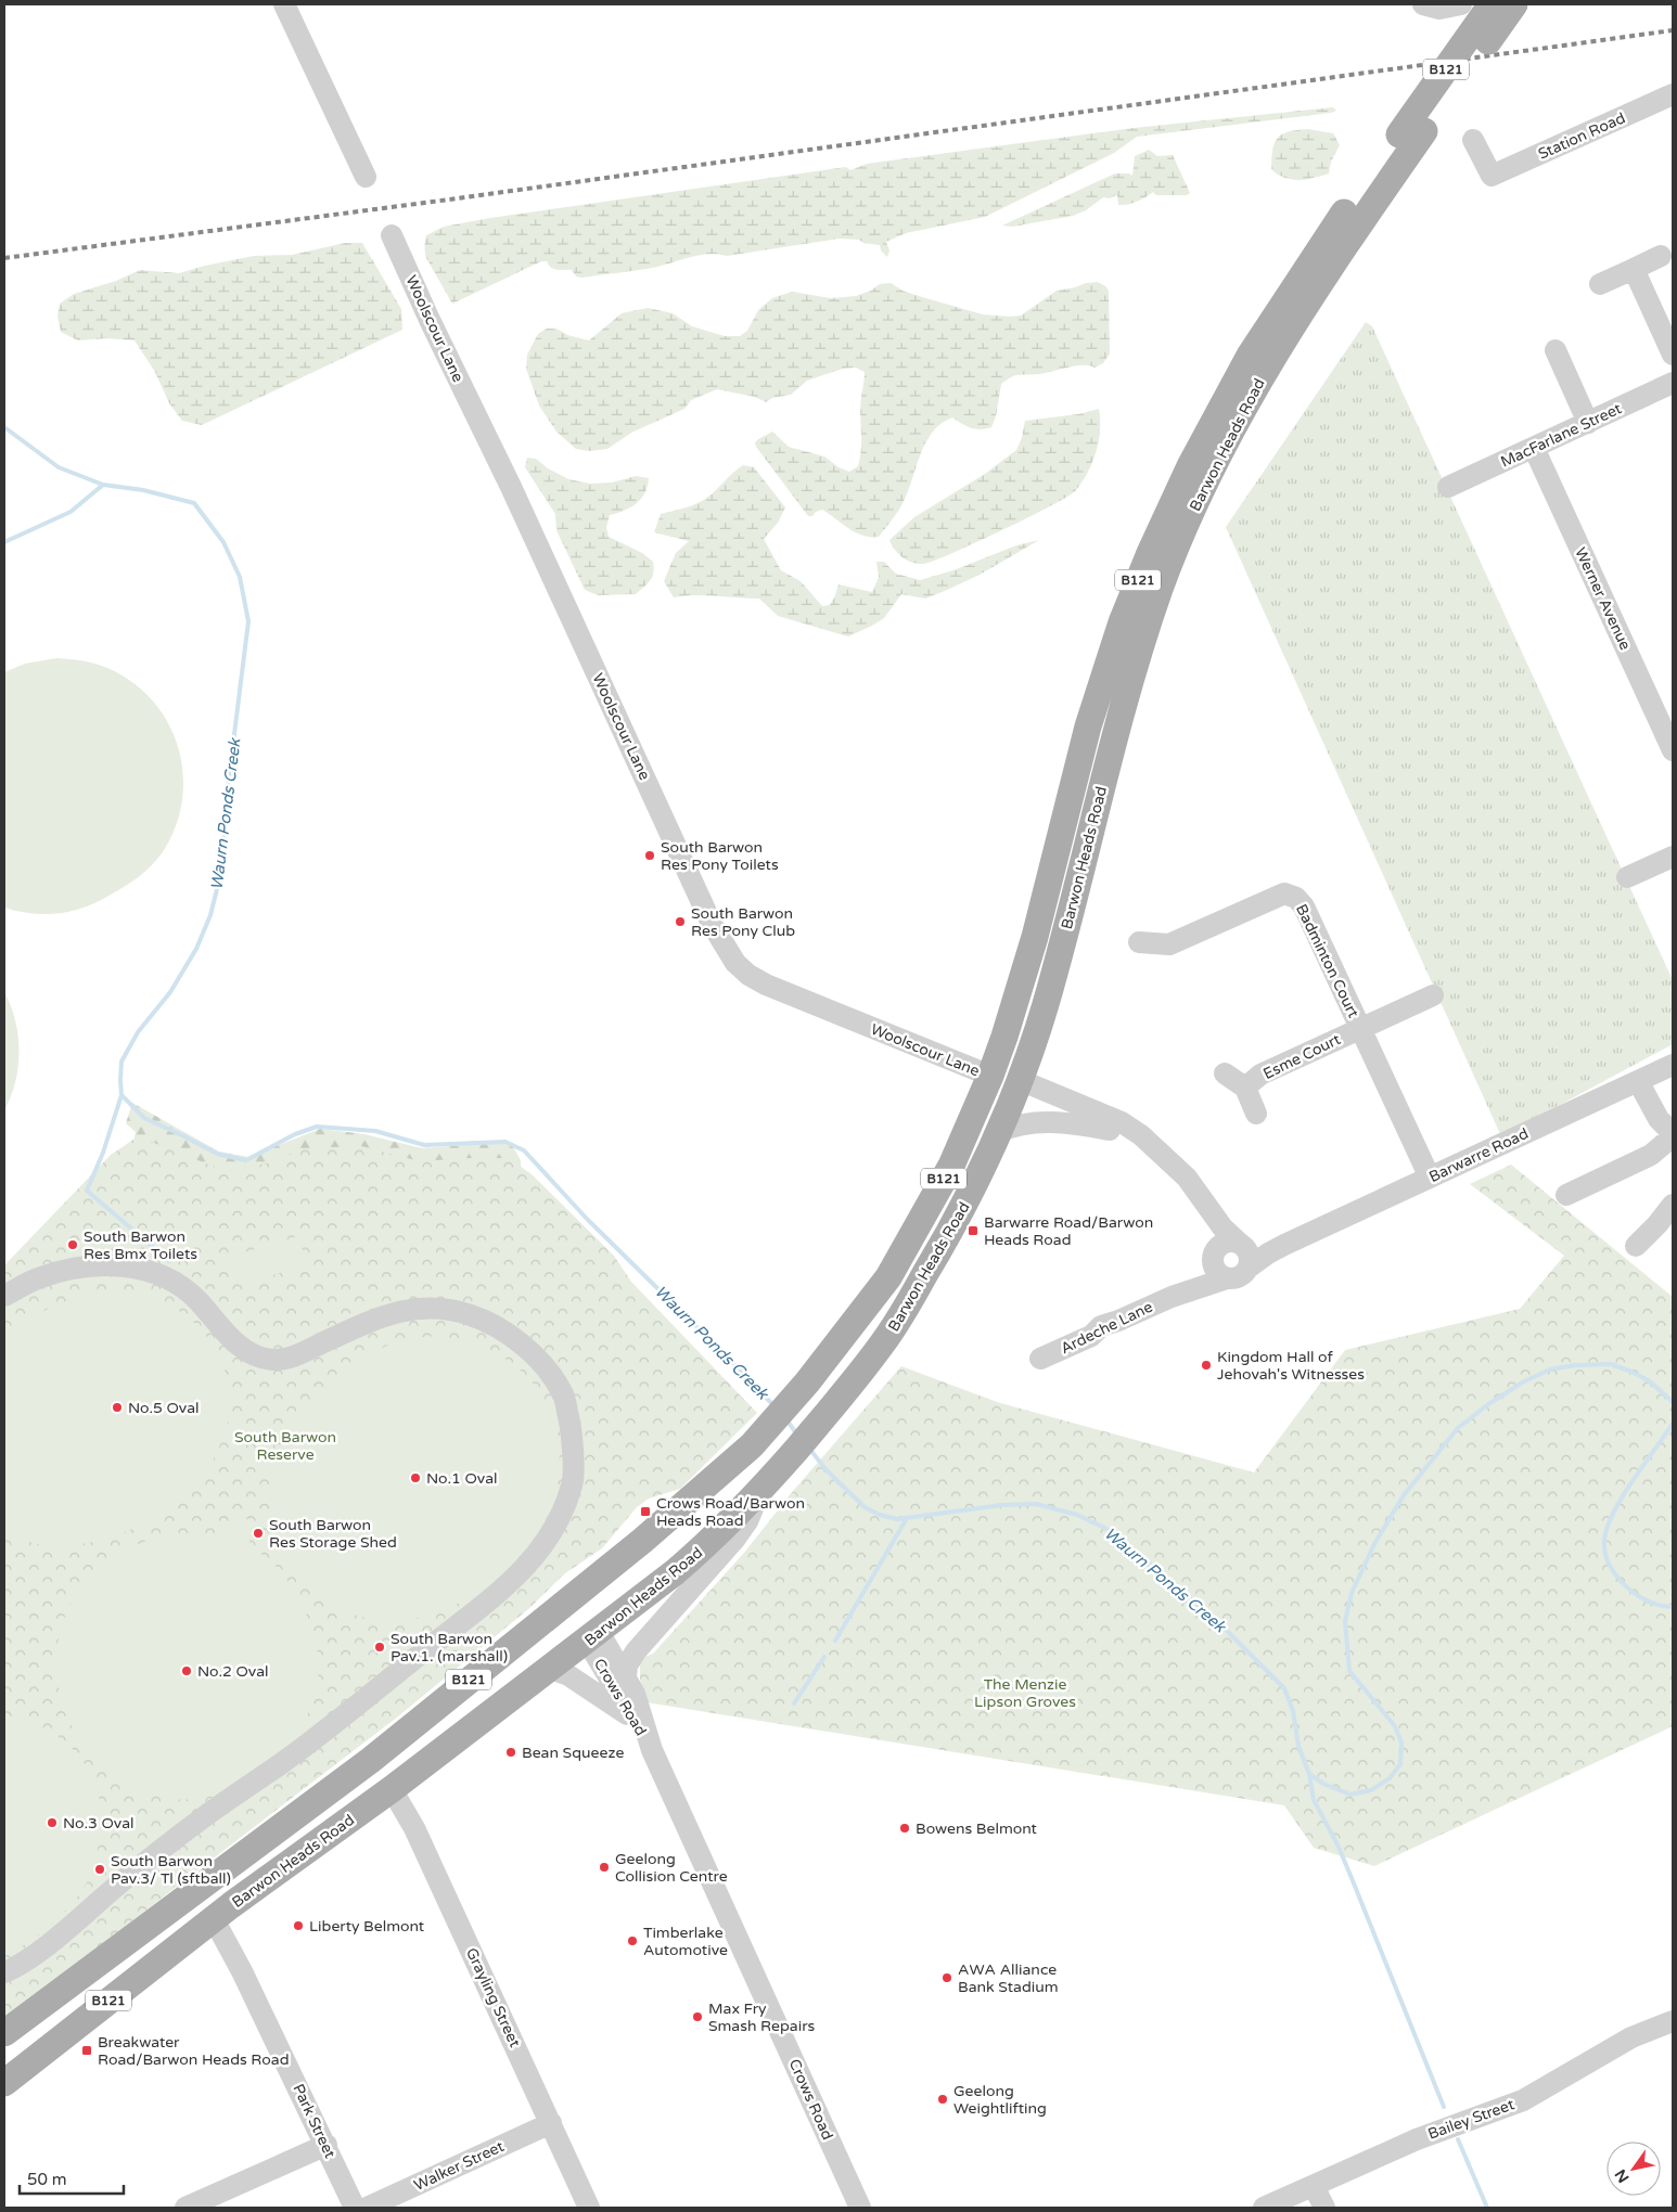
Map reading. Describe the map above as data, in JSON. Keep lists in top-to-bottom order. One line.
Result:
{"streets":{"main road":["B121","Barwon Heads Road"],"street":["Station Road","Woolscour Lane","MacFarlane Street","Werner Avenue","Badminton Court","Esme Court","Barwarre Road","Ardeche Lane","Crows Road","Grayling Street","Bailey Street","Park Street","Walker Street"]},"crossings":[["Woolscour Lane","Barwon Heads Road"],["MacFarlane Street","Werner Avenue"],["Barwon Heads Road","Crows Road"],["Barwon Heads Road","Grayling Street"],["Barwon Heads Road","Park Street"],["Badminton Court","Esme Court"],["Badminton Court","Barwarre Road"],["Barwarre Road","Ardeche Lane"],["Grayling Street","Walker Street"]],"water":["Waurn Ponds Creek"],"parks":["South Barwon Reserve","The Menzie Lipson Groves"],"places":{"other":["South Barwon Res Pony Toilets","South Barwon Res Pony Club","South Barwon Res Bmx Toilets","Kingdom Hall of Jehovah's Witnesses","No.5 Oval","No.1 Oval","South Barwon Res Storage Shed","South Barwon Pav.1. (marshall)","No.2 Oval","Bean Squeeze","No.3 Oval","Bowens Belmont","Geelong Collision Centre","South Barwon Pav.3/ Tl (sftball)","Liberty Belmont","Timberlake Automotive","AWA Alliance Bank Stadium","Max Fry Smash Repairs","Geelong Weightlifting"],"transit":["Barwarre Road/Barwon Heads Road","Crows Road/Barwon Heads Road","Breakwater Road/Barwon Heads Road"]},"scale_bar":"50 m","north":"bottom left"}
